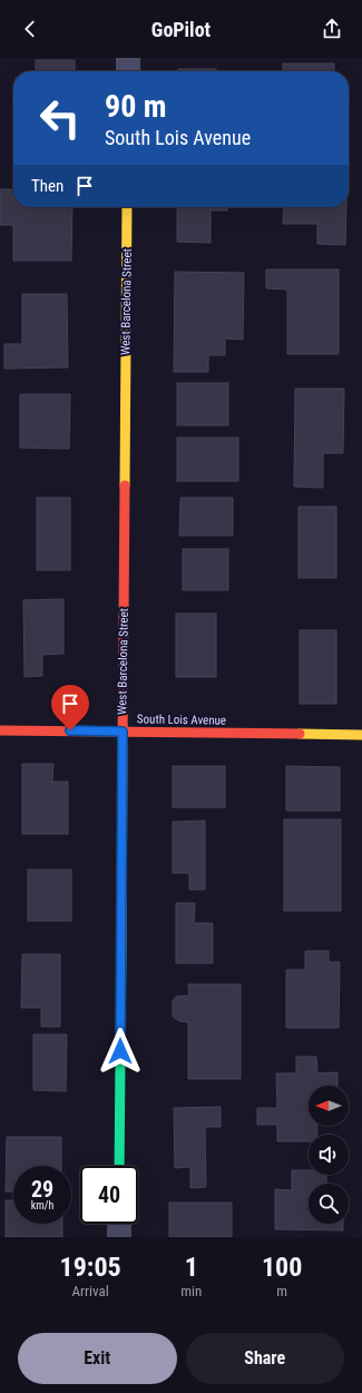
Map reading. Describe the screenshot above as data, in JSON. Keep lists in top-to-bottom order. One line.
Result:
{"streets":{"street":["West Barcelona Street","South Lois Avenue"]},"crossings":[["West Barcelona Street","South Lois Avenue"]],"north":"left","page":{"header":"GoPilot","turn":["90 m","South Lois Avenue"],"then":"Then","speed":"29 km/h","limit":"40","eta":["19:05","Arrival","1","min","100","m"],"buttons":["Exit","Share"]}}
